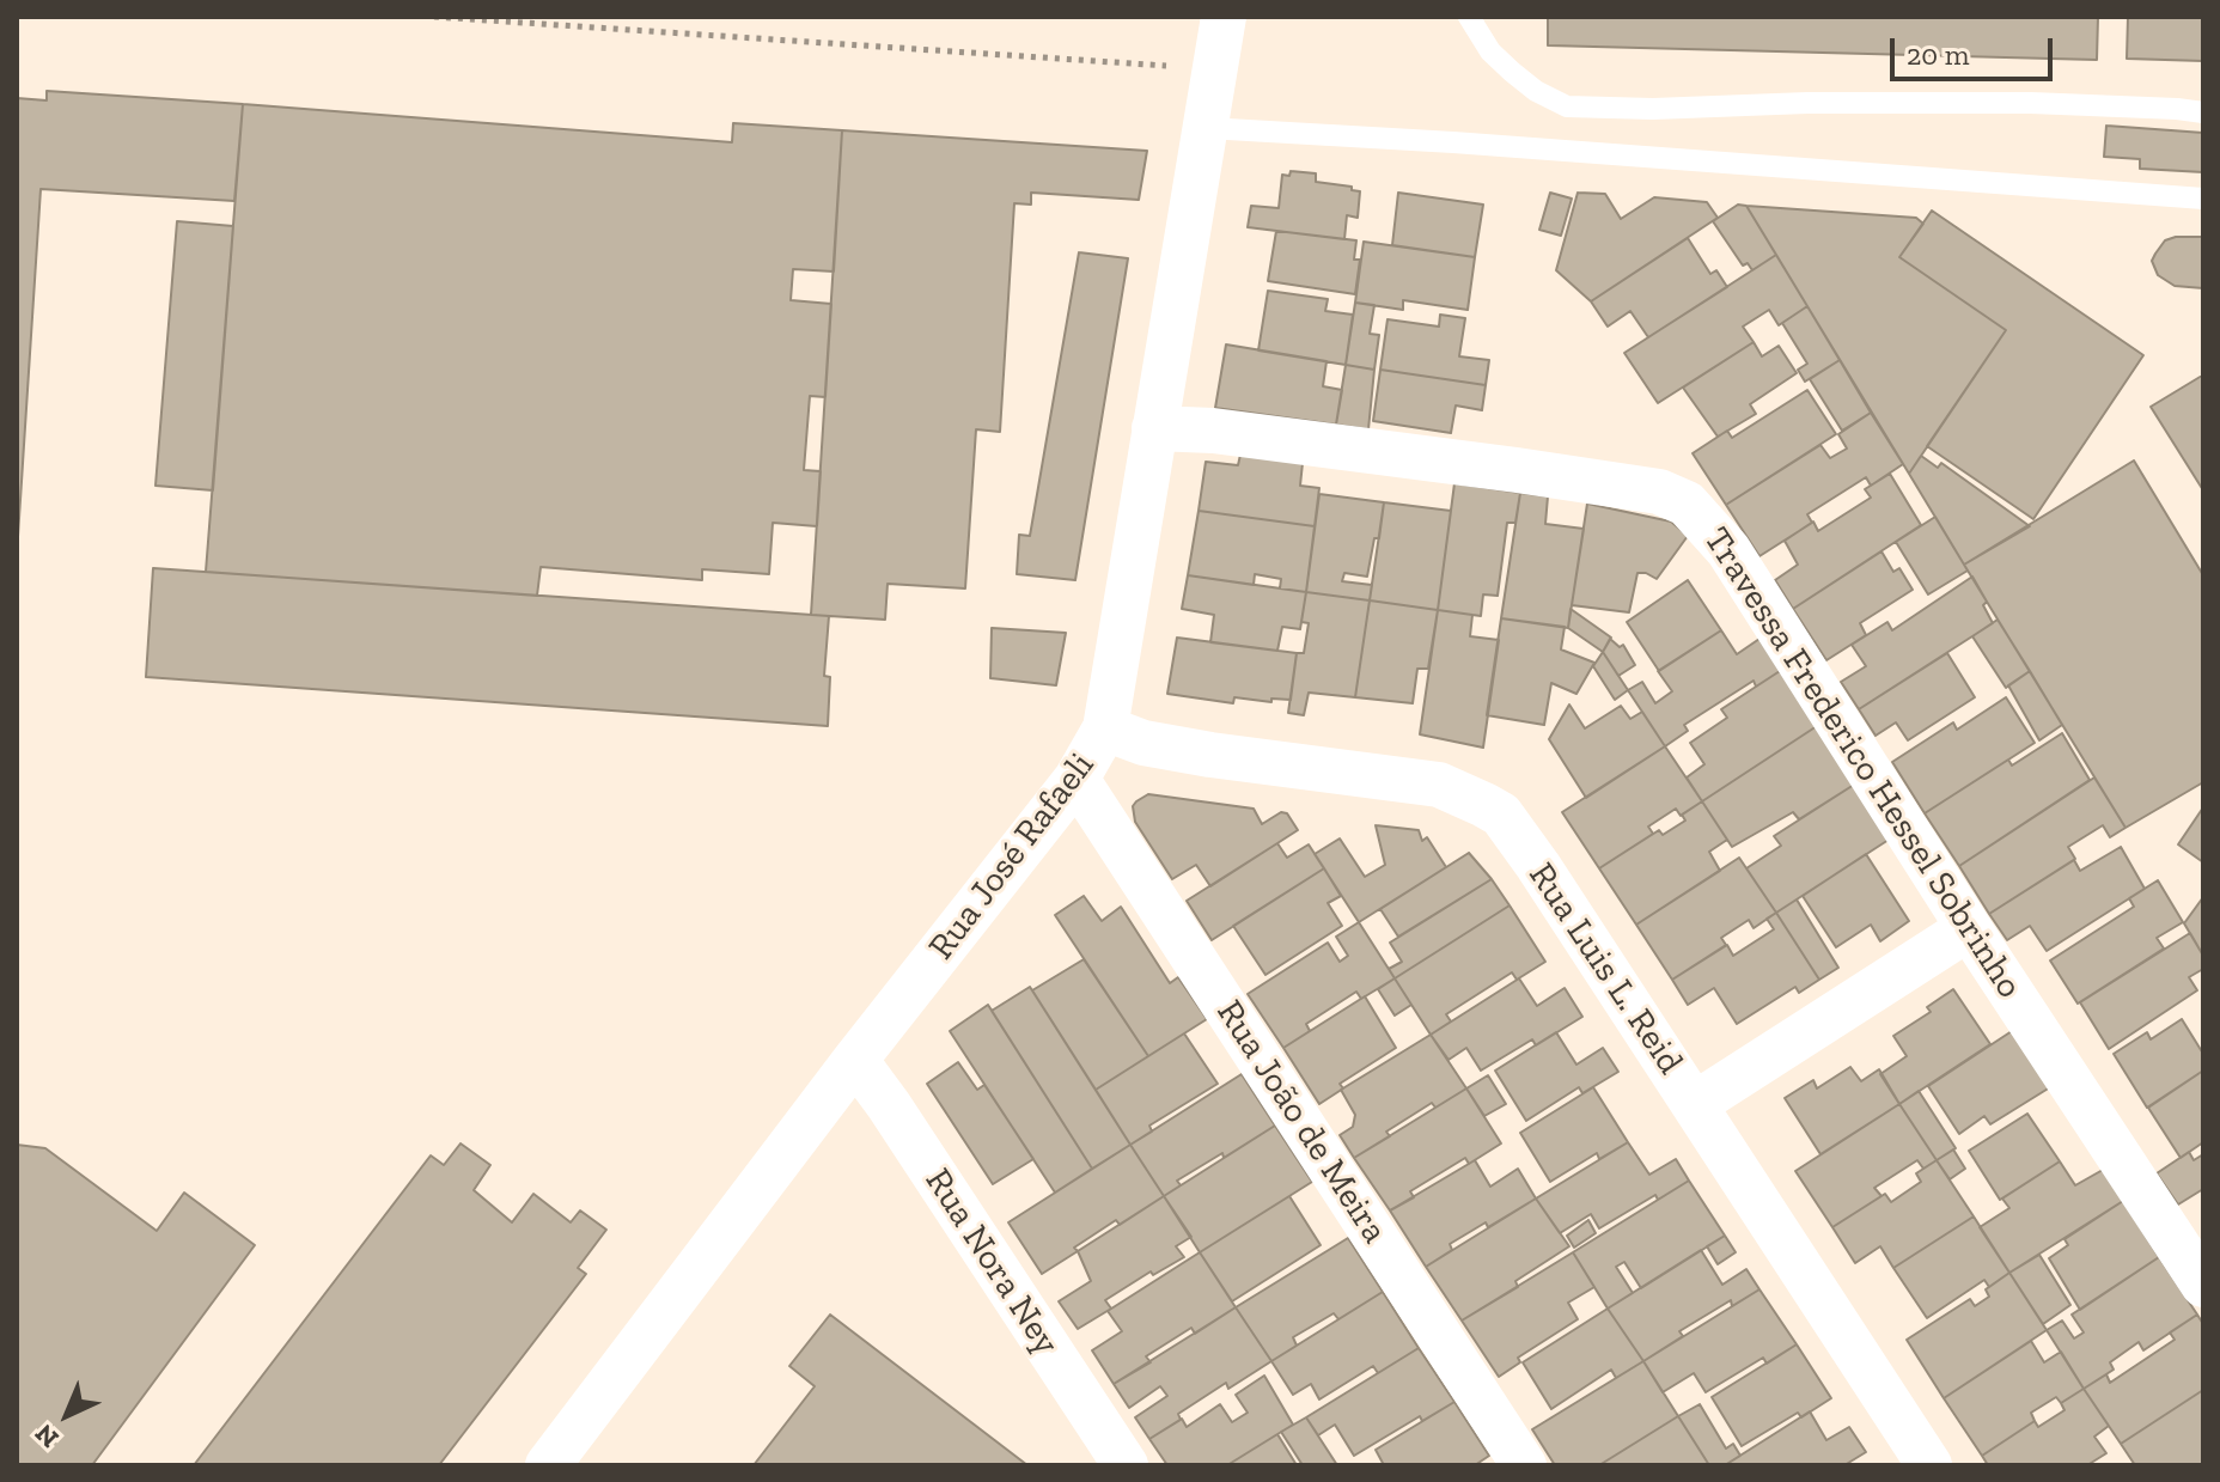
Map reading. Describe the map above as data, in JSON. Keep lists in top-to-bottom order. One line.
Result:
{"streets":{"street":["Travessa Frederico Hessel Sobrinho","Rua José Rafaeli","Rua Luis L. Reid","Rua João de Meira","Rua Nora Ney"]},"crossings":[["Travessa Frederico Hessel Sobrinho","Rua José Rafaeli"],["Rua José Rafaeli","Rua Luis L. Reid"],["Rua José Rafaeli","Rua João de Meira"],["Rua José Rafaeli","Rua Nora Ney"]],"scale_bar":"20 m","north":"bottom left"}
